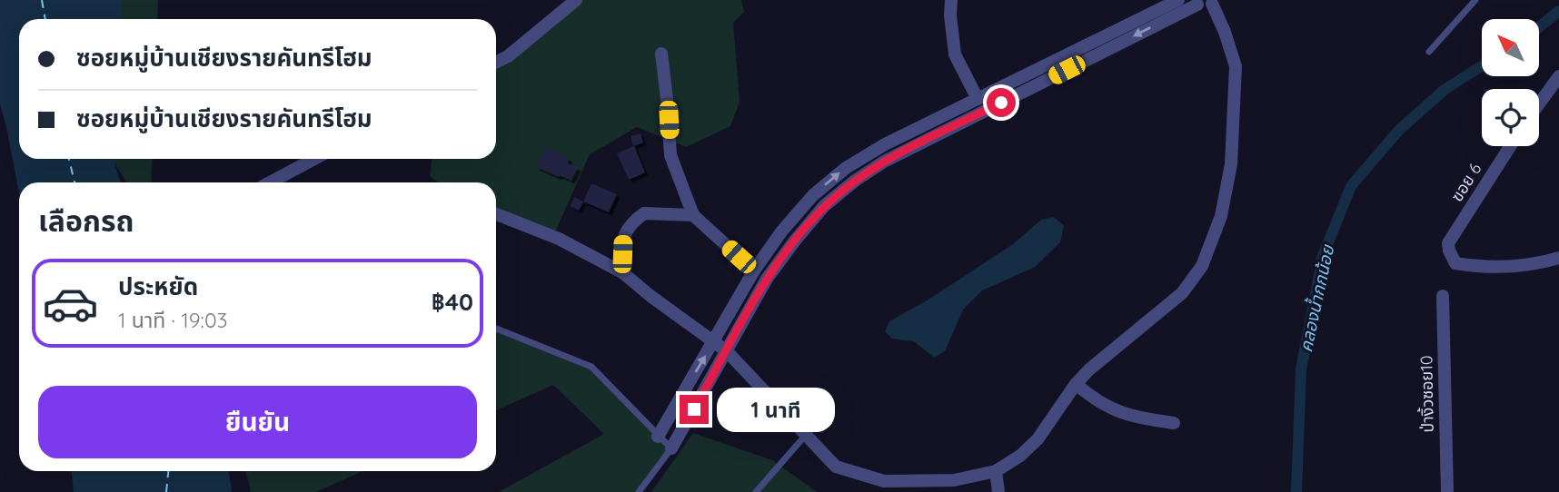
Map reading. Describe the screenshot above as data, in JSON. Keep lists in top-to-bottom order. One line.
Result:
{"streets":{"street":["ฃอย 6","ป่างิ้วซอย10"]},"water":["คลองน้ำกกน้อย"],"north":"top left","page":{"banner":["ซอยหมู่บ้านเชียงรายคันทรีโฮม","ซอยหมู่บ้านเชียงรายคันทรีโฮม"],"heading":"เลือกรถ","list":[{"name":"ประหยัด","note":"1 นาที · 19:03","value":"฿40"}],"buttons":"ยืนยัน","bubble":"1 นาที"}}
